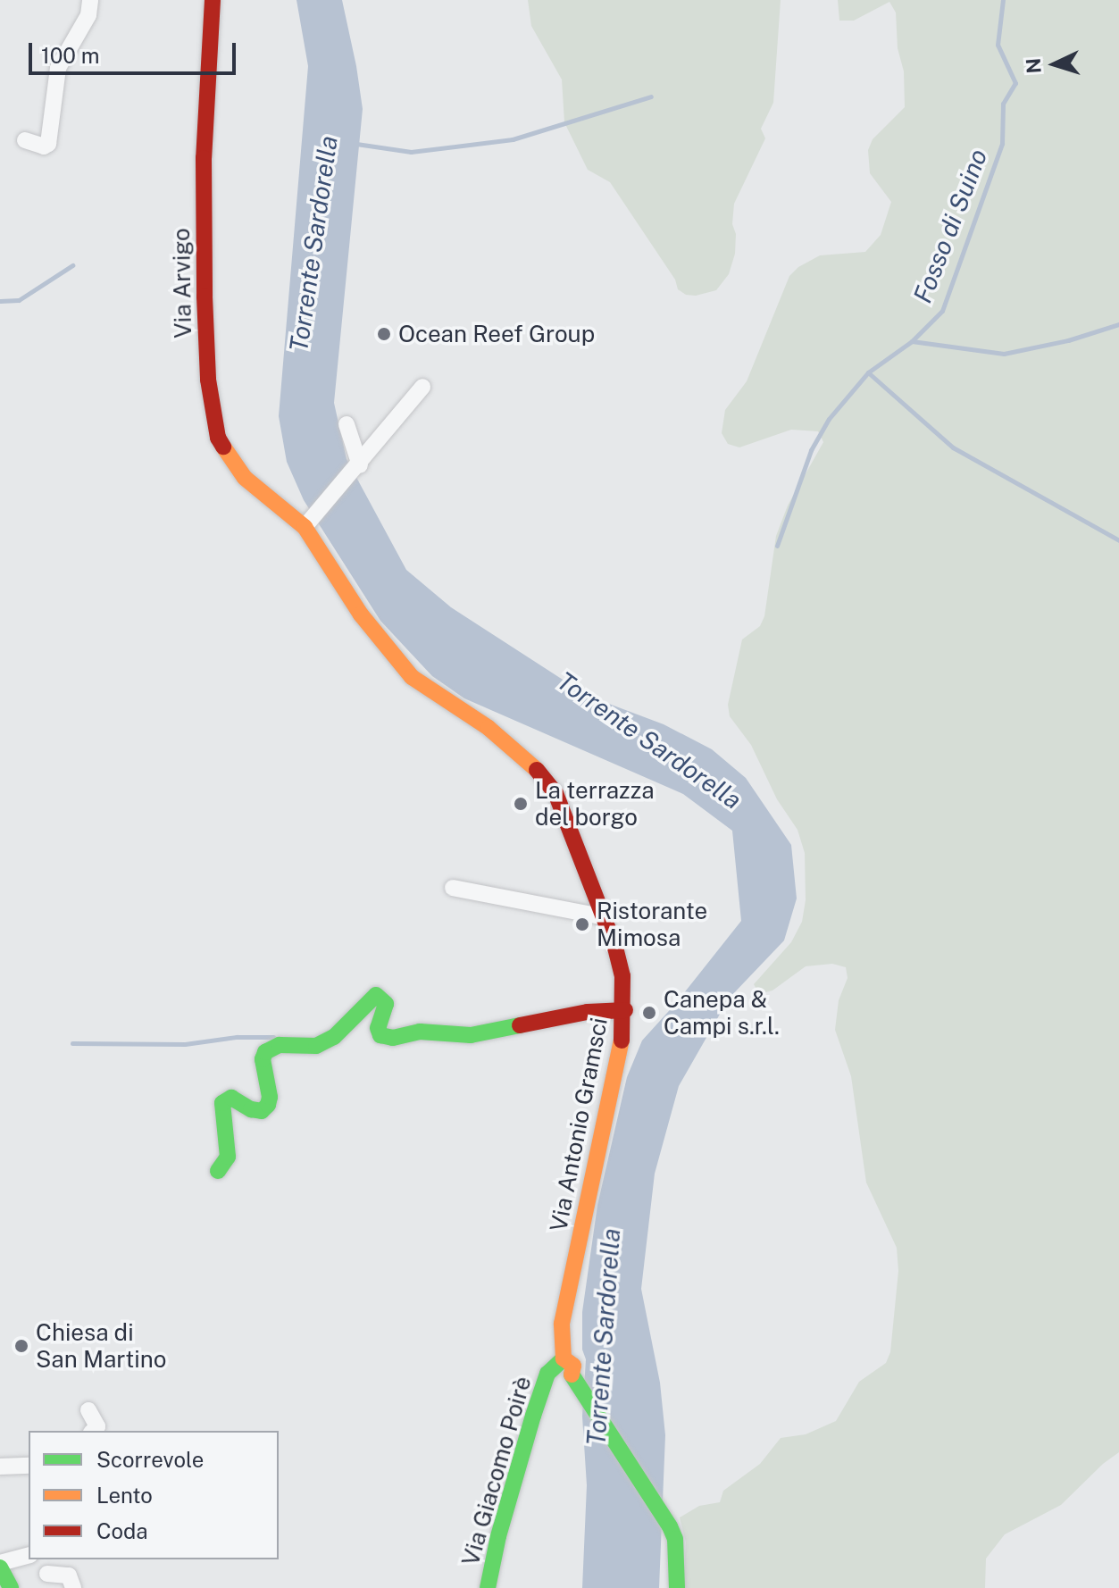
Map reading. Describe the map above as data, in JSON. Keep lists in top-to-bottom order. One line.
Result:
{"streets":{"main road":["Via Arvigo","Via Antonio Gramsci","Via Giacomo Poirè"]},"crossings":[["Via Arvigo","Via Antonio Gramsci"],["Via Antonio Gramsci","Via Giacomo Poirè"]],"water":["Fosso di Suino","Torrente Sardorella"],"places":["Ocean Reef Group","La terrazza del borgo","Ristorante Mimosa","Canepa & Campi s.r.l.","Chiesa di San Martino"],"legend":["Scorrevole","Lento","Coda"],"scale_bar":"100 m","north":"left"}
